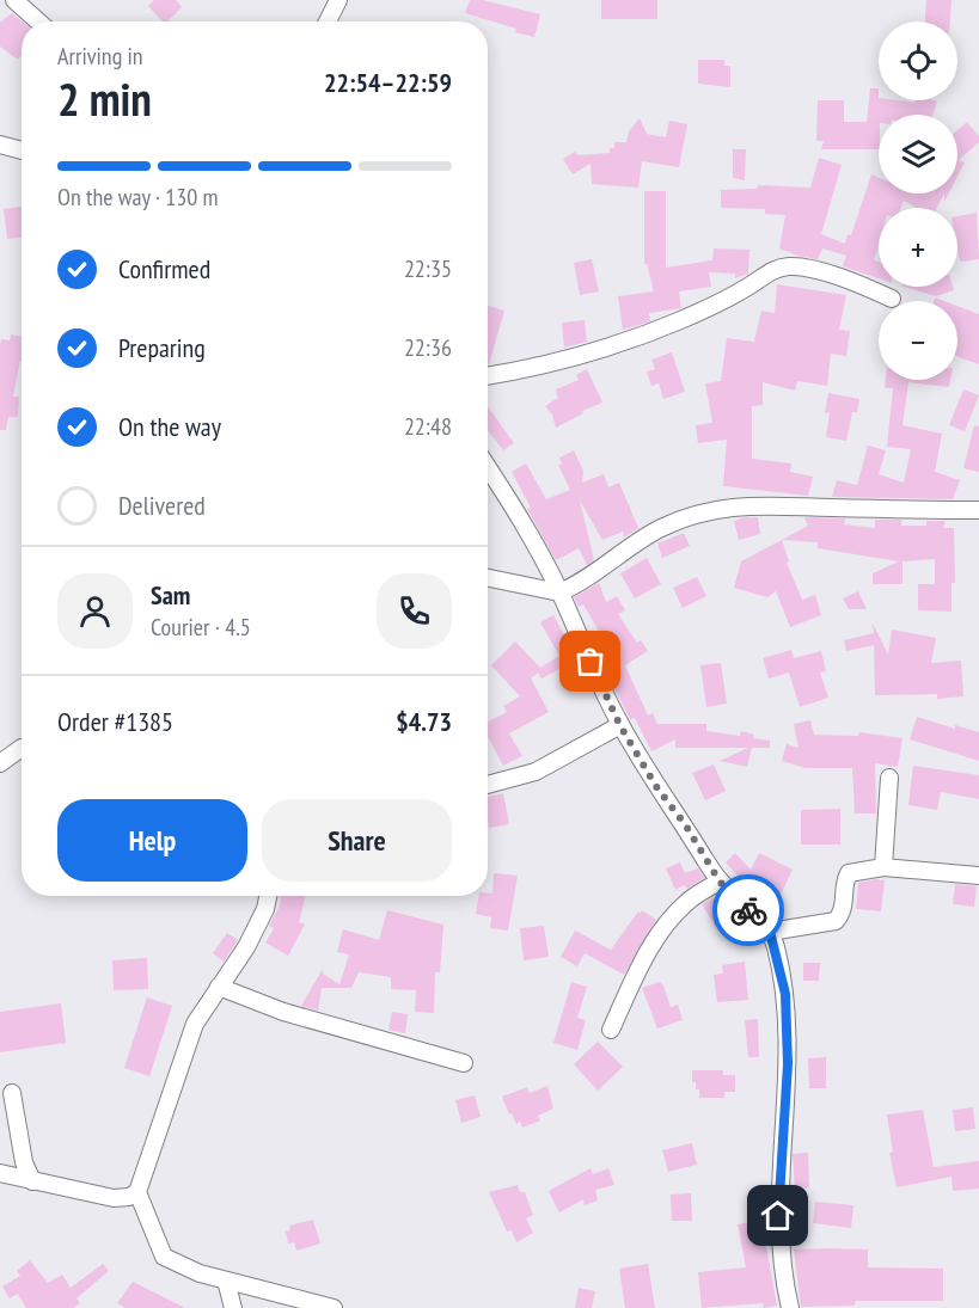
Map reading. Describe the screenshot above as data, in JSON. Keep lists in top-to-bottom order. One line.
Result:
{"page":{"map_buttons":["+","−"],"heading":["2 min","Arriving in","22:54–22:59"],"panel":["Sam","Courier · 4.5","Order #1385","$4.73"],"bar":"On the way · 130 m","list":[["Confirmed","22:35"],["Preparing","22:36"],["On the way","22:48"],"Delivered"],"buttons":["Help","Share"]}}
